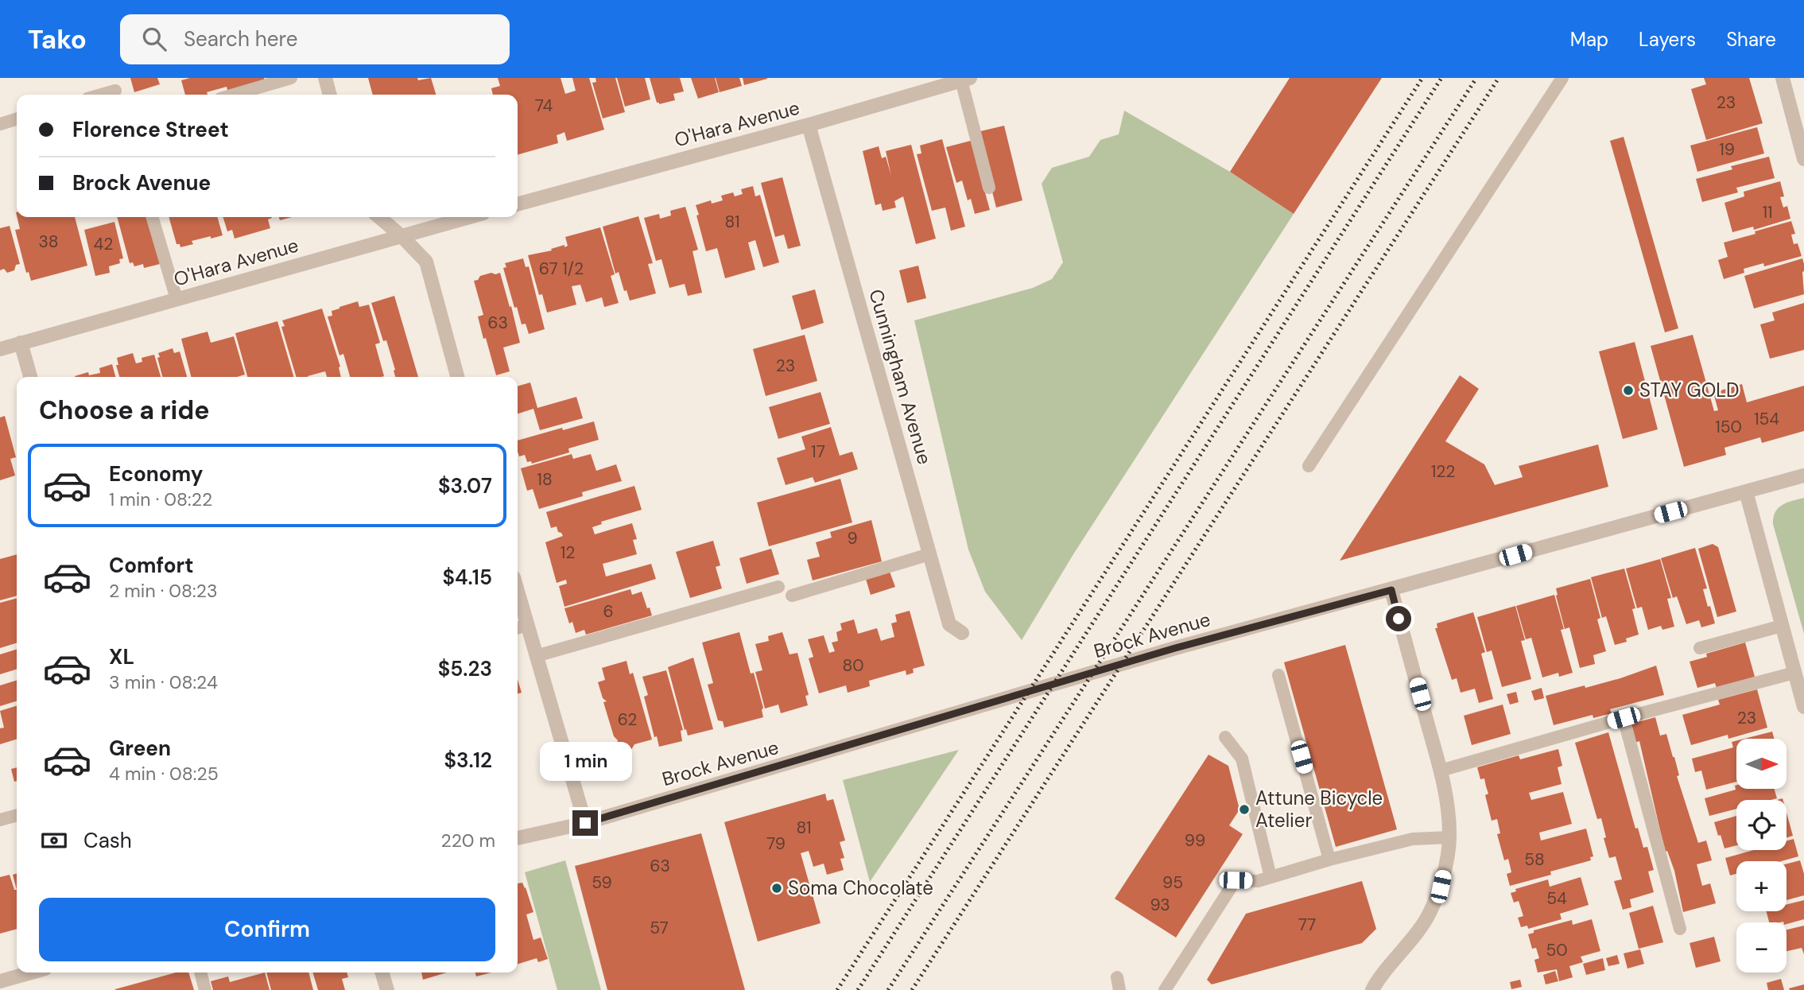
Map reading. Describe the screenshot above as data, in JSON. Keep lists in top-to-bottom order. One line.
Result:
{"streets":{"street":["O'Hara Avenue","Cunningham Avenue","Brock Avenue"]},"crossings":[["O'Hara Avenue","Cunningham Avenue"]],"places":["STAY GOLD","Attune Bicycle Atelier","Soma Chocolate"],"house_numbers":["23","74","19","11","81","38","42","67 1/2","63","23","154","150","17","122","18","9","12","6","80","23","62","81","99","79","58","63","59","95","54","93","77","57","50"],"north":"right","page":{"header":"Tako","search":"Search here","nav":["Map","Layers","Share"],"banner":["Florence Street","Brock Avenue"],"heading":"Choose a ride","list":[{"name":"Economy","note":"1 min · 08:22","value":"$3.07"},{"name":"Comfort","note":"2 min · 08:23","value":"$4.15"},{"name":"XL","note":"3 min · 08:24","value":"$5.23"},{"name":"Green","note":"4 min · 08:25","value":"$3.12"}],"map_buttons":["+","−"],"bubble":"1 min","pay":["Cash","220 m"],"buttons":"Confirm"}}
